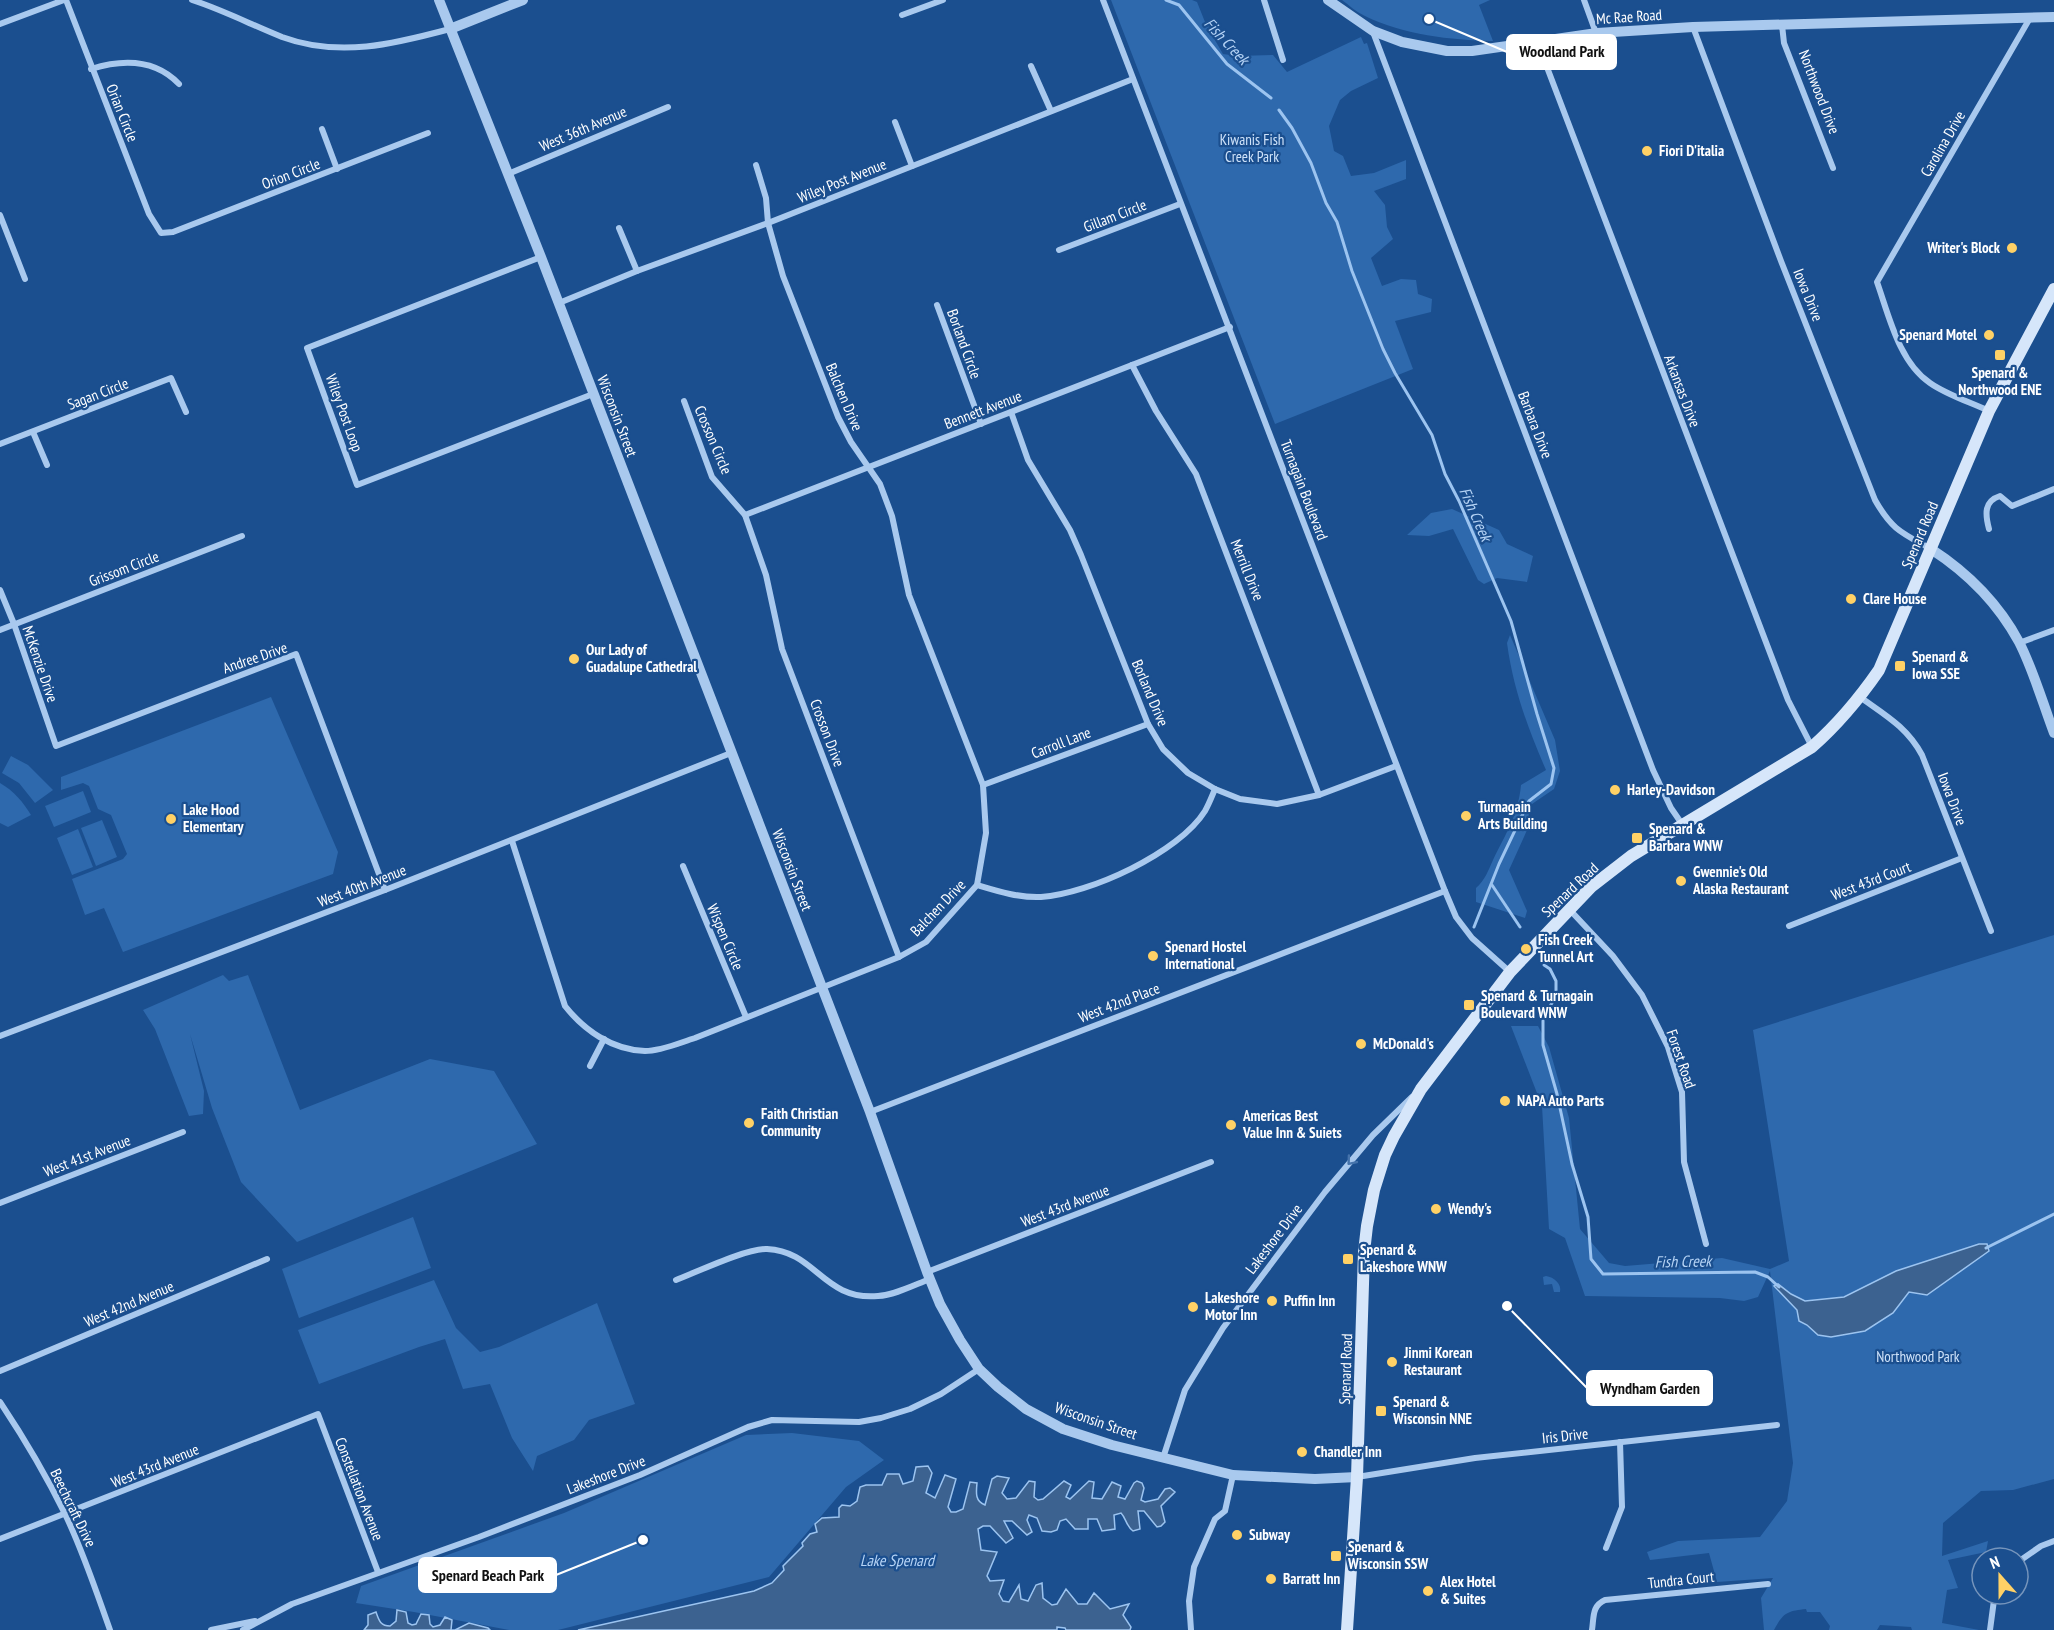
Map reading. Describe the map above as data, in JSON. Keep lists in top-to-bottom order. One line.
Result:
{"streets":{"main road":["Spenard Road"],"street":["Mc Rae Road","Northwood Drive","Orian Circle","West 36th Avenue","Carolina Drive","Orion Circle","Wiley Post Avenue","Gillam Circle","Iowa Drive","Borland Circle","Arkansas Drive","Sagan Circle","Balchen Drive","Bennett Avenue","Wiley Post Loop","Wisconsin Street","Barbara Drive","Crosson Circle","Turnagain Boulevard","Grissom Circle","Merrill Drive","Andree Drive","McKenzie Drive","Borland Drive","Crosson Drive","Carroll Lane","West 43rd Court","West 40th Avenue","Wispen Circle","West 42nd Place","Forest Road","West 41st Avenue","West 43rd Avenue","Lakeshore Drive","West 42nd Avenue","Iris Drive","Constellation Avenue","Beechcraft Drive","Tundra Court"]},"crossings":[["Mc Rae Road","Northwood Drive"],["Mc Rae Road","Carolina Drive"],["Mc Rae Road","Iowa Drive"],["Mc Rae Road","Arkansas Drive"],["Mc Rae Road","Barbara Drive"],["Orian Circle","Orion Circle"],["West 36th Avenue","Wisconsin Street"],["Carolina Drive","Spenard Road"],["Wiley Post Avenue","Balchen Drive"],["Wiley Post Avenue","Wisconsin Street"],["Wiley Post Avenue","Turnagain Boulevard"],["Gillam Circle","Turnagain Boulevard"],["Iowa Drive","Spenard Road"],["Iowa Drive","West 43rd Court"],["Borland Circle","Bennett Avenue"],["Arkansas Drive","Spenard Road"],["Balchen Drive","Bennett Avenue"],["Balchen Drive","Wisconsin Street"],["Balchen Drive","Crosson Drive"],["Balchen Drive","Carroll Lane"],["Balchen Drive","West 40th Avenue"],["Balchen Drive","Wispen Circle"],["Bennett Avenue","Crosson Circle"],["Bennett Avenue","Turnagain Boulevard"],["Bennett Avenue","Merrill Drive"],["Bennett Avenue","Borland Drive"],["Bennett Avenue","Crosson Drive"],["Wiley Post Loop","Wisconsin Street"],["Wisconsin Street","Spenard Road"],["Wisconsin Street","West 40th Avenue"],["Wisconsin Street","West 42nd Place"],["Wisconsin Street","West 43rd Avenue"],["Wisconsin Street","Lakeshore Drive"],["Wisconsin Street","Iris Drive"],["Barbara Drive","Spenard Road"],["Crosson Circle","Crosson Drive"],["Turnagain Boulevard","Spenard Road"],["Turnagain Boulevard","Borland Drive"],["Turnagain Boulevard","West 42nd Place"],["Spenard Road","Forest Road"],["Spenard Road","Lakeshore Drive"],["Spenard Road","Iris Drive"],["Grissom Circle","McKenzie Drive"],["Merrill Drive","Borland Drive"],["Andree Drive","McKenzie Drive"],["Andree Drive","West 40th Avenue"],["Borland Drive","Carroll Lane"],["West 43rd Avenue","Constellation Avenue"],["West 43rd Avenue","Beechcraft Drive"],["Lakeshore Drive","Constellation Avenue"]],"water":["Fish Creek","Lake Spenard"],"parks":["Kiwanis Fish Creek Park","Northwood Park"],"places":{"other":["Woodland Park","Fiori D'italia","Writer's Block","Spenard Motel","Clare House","Our Lady of Guadalupe Cathedral","Harley-Davidson","Turnagain Arts Building","Lake Hood Elementary","Gwennie's Old Alaska Restaurant","Fish Creek Tunnel Art","Spenard Hostel International","McDonald's","NAPA Auto Parts","Faith Christian Community","Americas Best Value Inn & Suiets","Wendy's","Puffin Inn","Wyndham Garden","Lakeshore Motor Inn","Jinmi Korean Restaurant","Chandler Inn","Subway","Spenard Beach Park","Barratt Inn","Alex Hotel & Suites"],"transit":["Spenard & Northwood ENE","Spenard & Iowa SSE","Spenard & Barbara WNW","Spenard & Turnagain Boulevard WNW","Spenard & Lakeshore WNW","Spenard & Wisconsin NNE","Spenard & Wisconsin SSW"]},"north":"top"}
